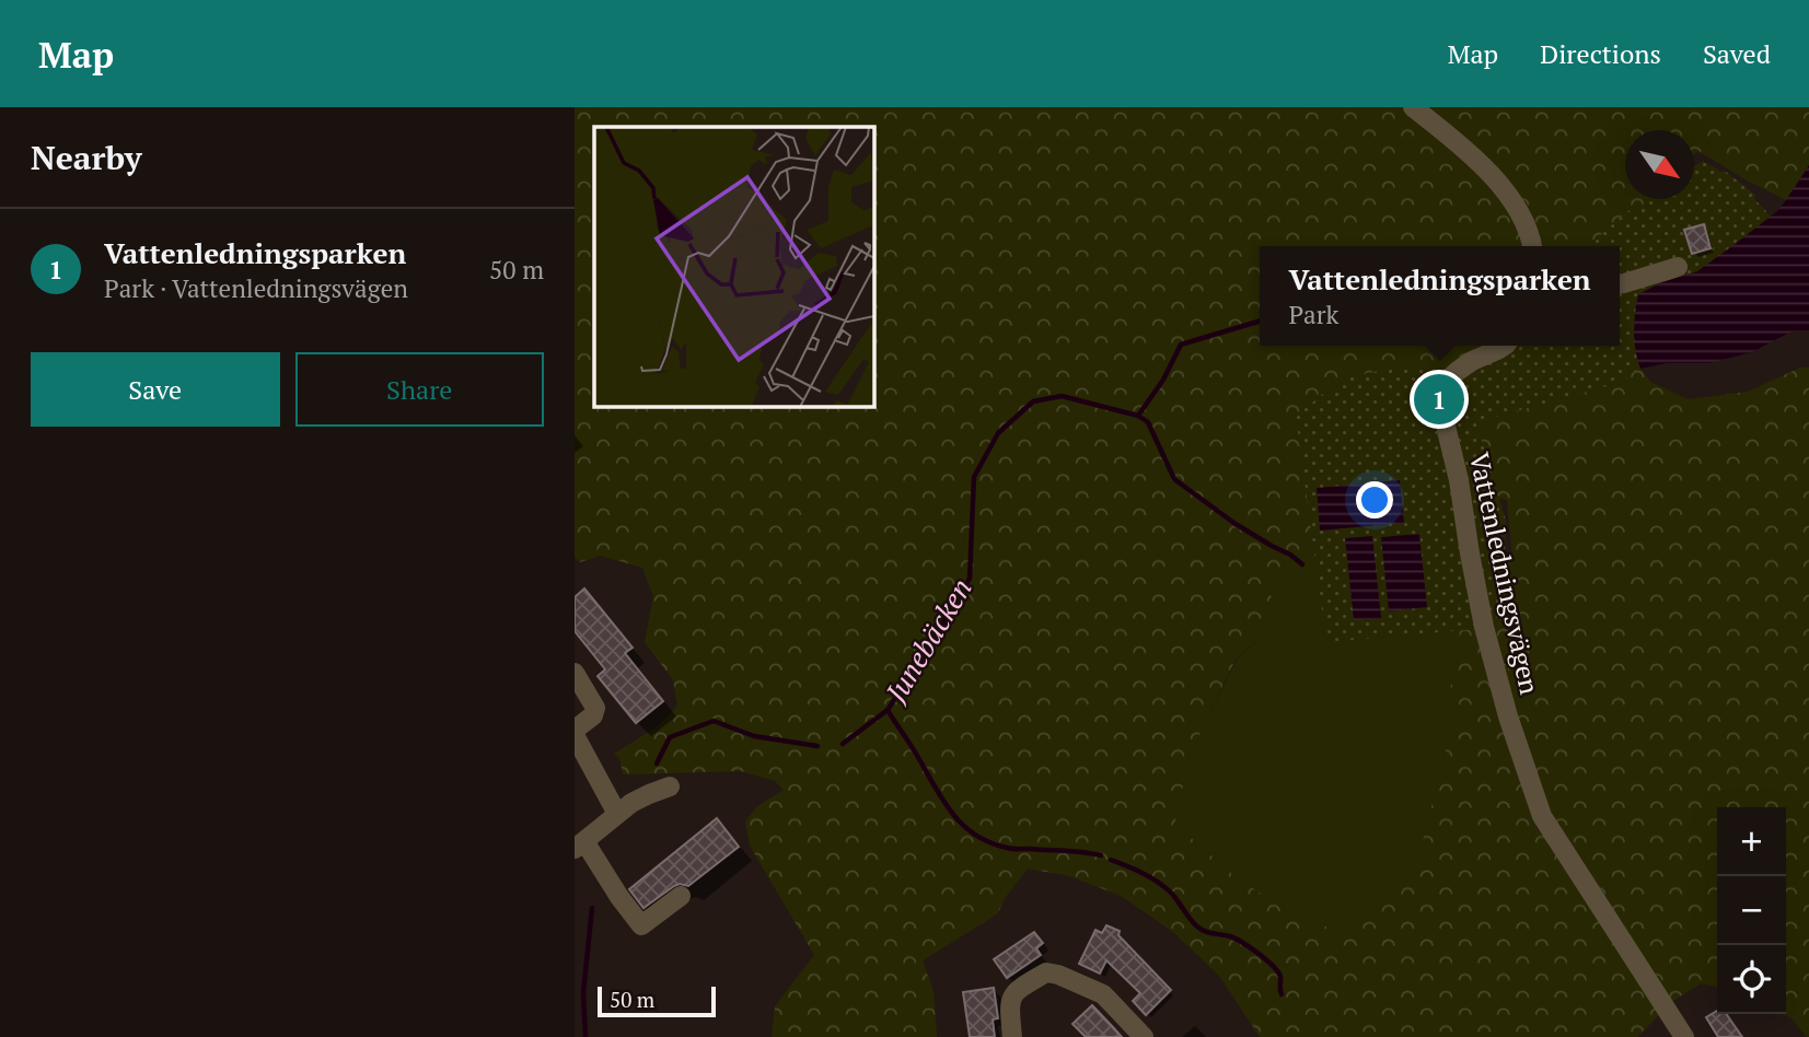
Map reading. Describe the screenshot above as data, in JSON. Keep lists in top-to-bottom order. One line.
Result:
{"streets":{"street":["Vattenledningsvägen"]},"water":["Junebäcken"],"scale_bar":"50 m","north":"bottom right","page":{"header":"Map","nav":["Map","Directions","Saved"],"heading":"Nearby","list":[{"mark":"1","name":"Vattenledningsparken","note":"Park · Vattenledningsvägen","value":"50 m"}],"popup":["Vattenledningsparken","Park"],"buttons":["Save","Share"],"pins":"1","map_buttons":["+","−"],"scale":"50 m"}}
